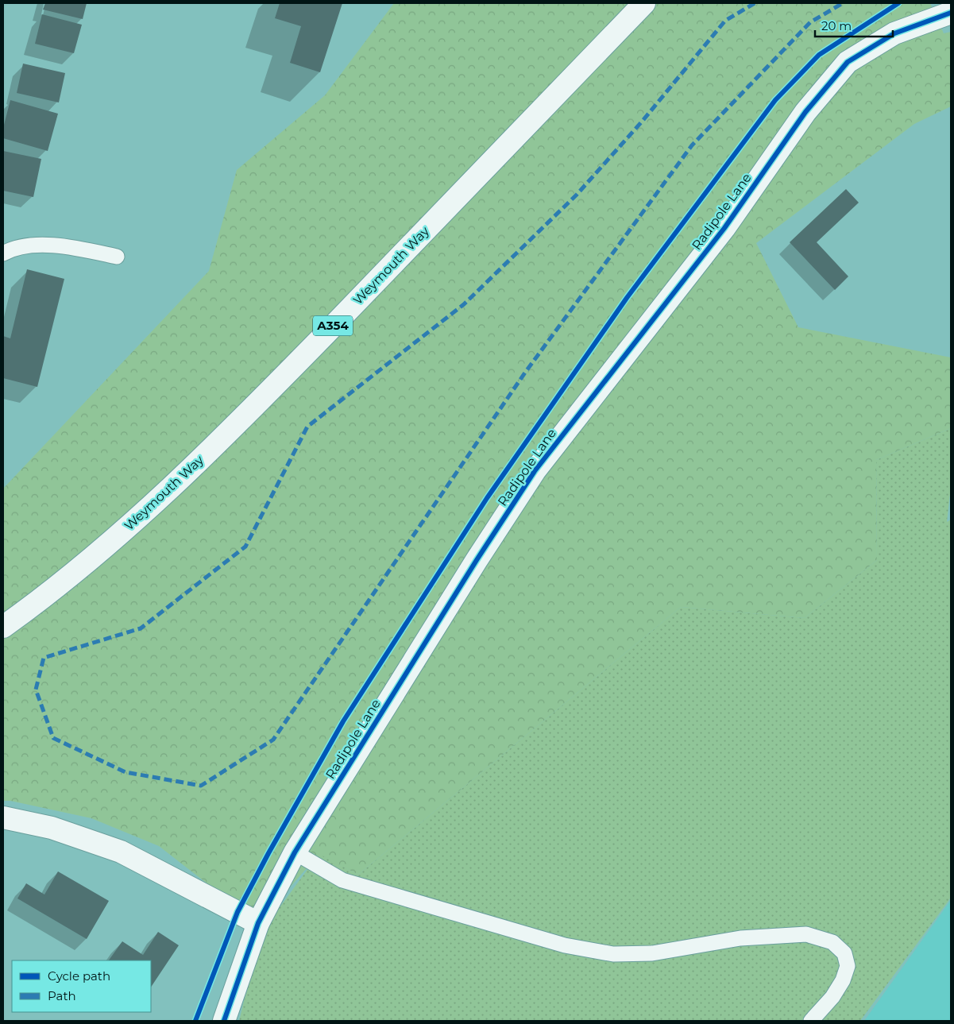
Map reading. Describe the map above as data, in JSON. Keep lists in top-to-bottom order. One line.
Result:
{"streets":{"main road":["Radipole Lane","Weymouth Way","A354"]},"legend":["Cycle path","Path"],"scale_bar":"20 m"}
